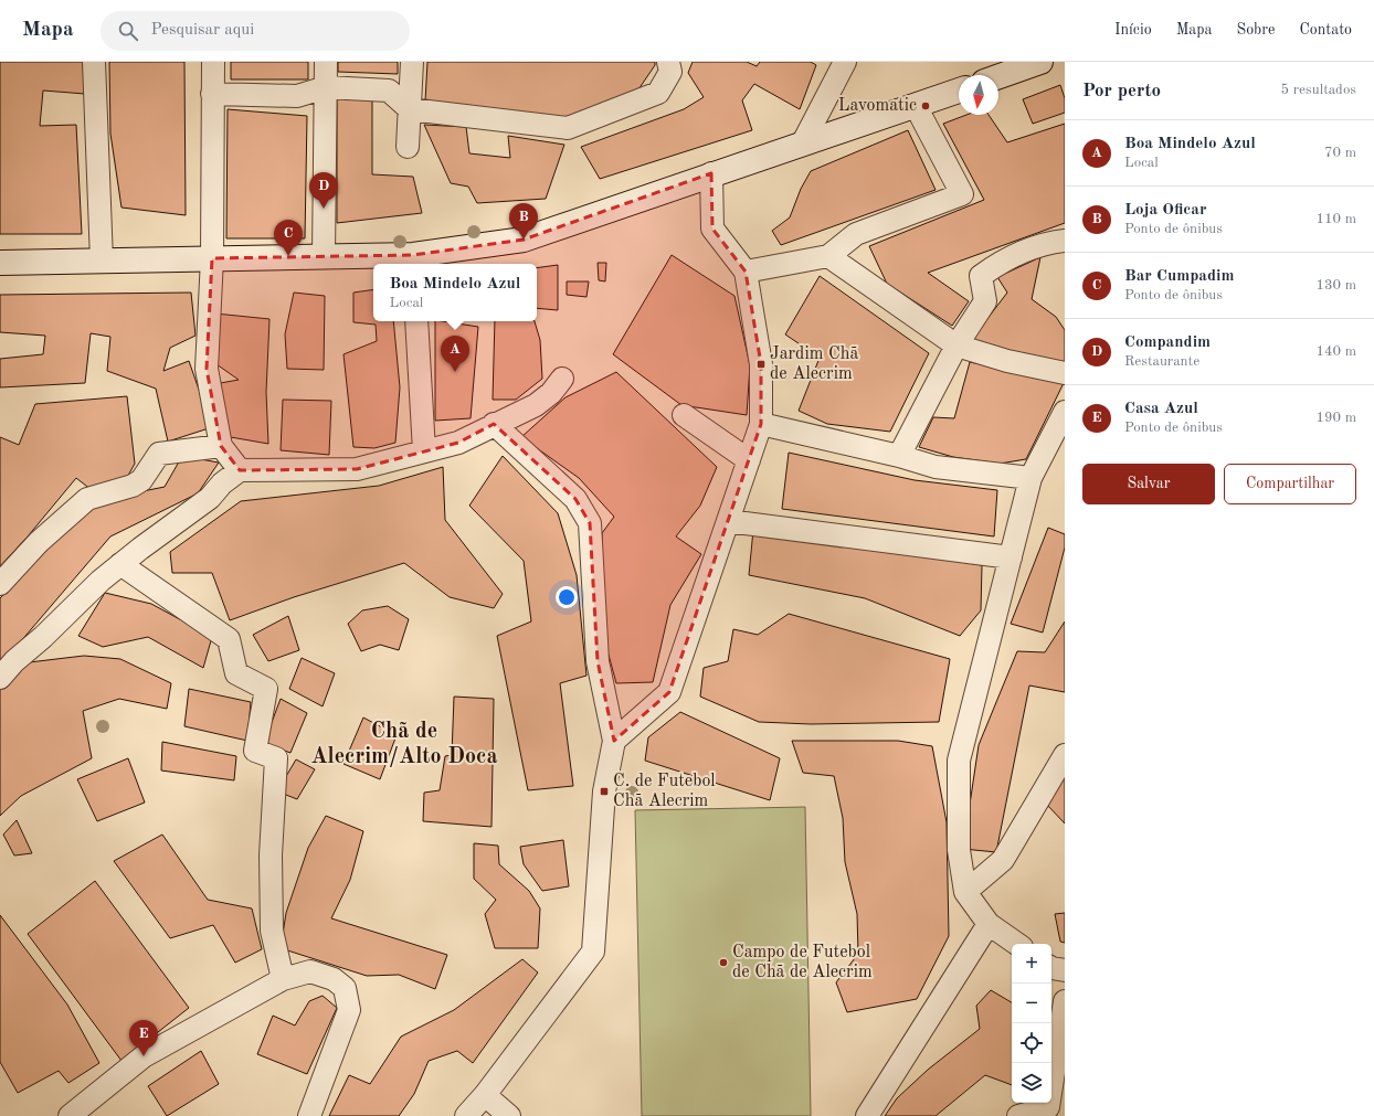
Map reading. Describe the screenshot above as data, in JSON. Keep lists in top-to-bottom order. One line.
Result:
{"districts":["Chã de Alecrim/Alto Doca"],"places":{"other":["Lavomatic","Campo de Futebol de Chã de Alecrim"],"transit":["Jardim Chã de Alecrim","C. de Futebol Chã Alecrim"]},"north":"bottom","page":{"header":"Mapa","search":"Pesquisar aqui","nav":["Início","Mapa","Sobre","Contato"],"heading":["Por perto","5 resultados"],"list":[{"mark":"A","name":"Boa Mindelo Azul","note":"Local","value":"70 m"},{"mark":"B","name":"Loja Oficar","note":"Ponto de ônibus","value":"110 m"},{"mark":"C","name":"Bar Cumpadim","note":"Ponto de ônibus","value":"130 m"},{"mark":"D","name":"Compandim","note":"Restaurante","value":"140 m"},{"mark":"E","name":"Casa Azul","note":"Ponto de ônibus","value":"190 m"}],"pins":["D","B","C","A","E"],"popup":["Boa Mindelo Azul","Local"],"buttons":["Salvar","Compartilhar"],"map_buttons":["+","−"]}}
